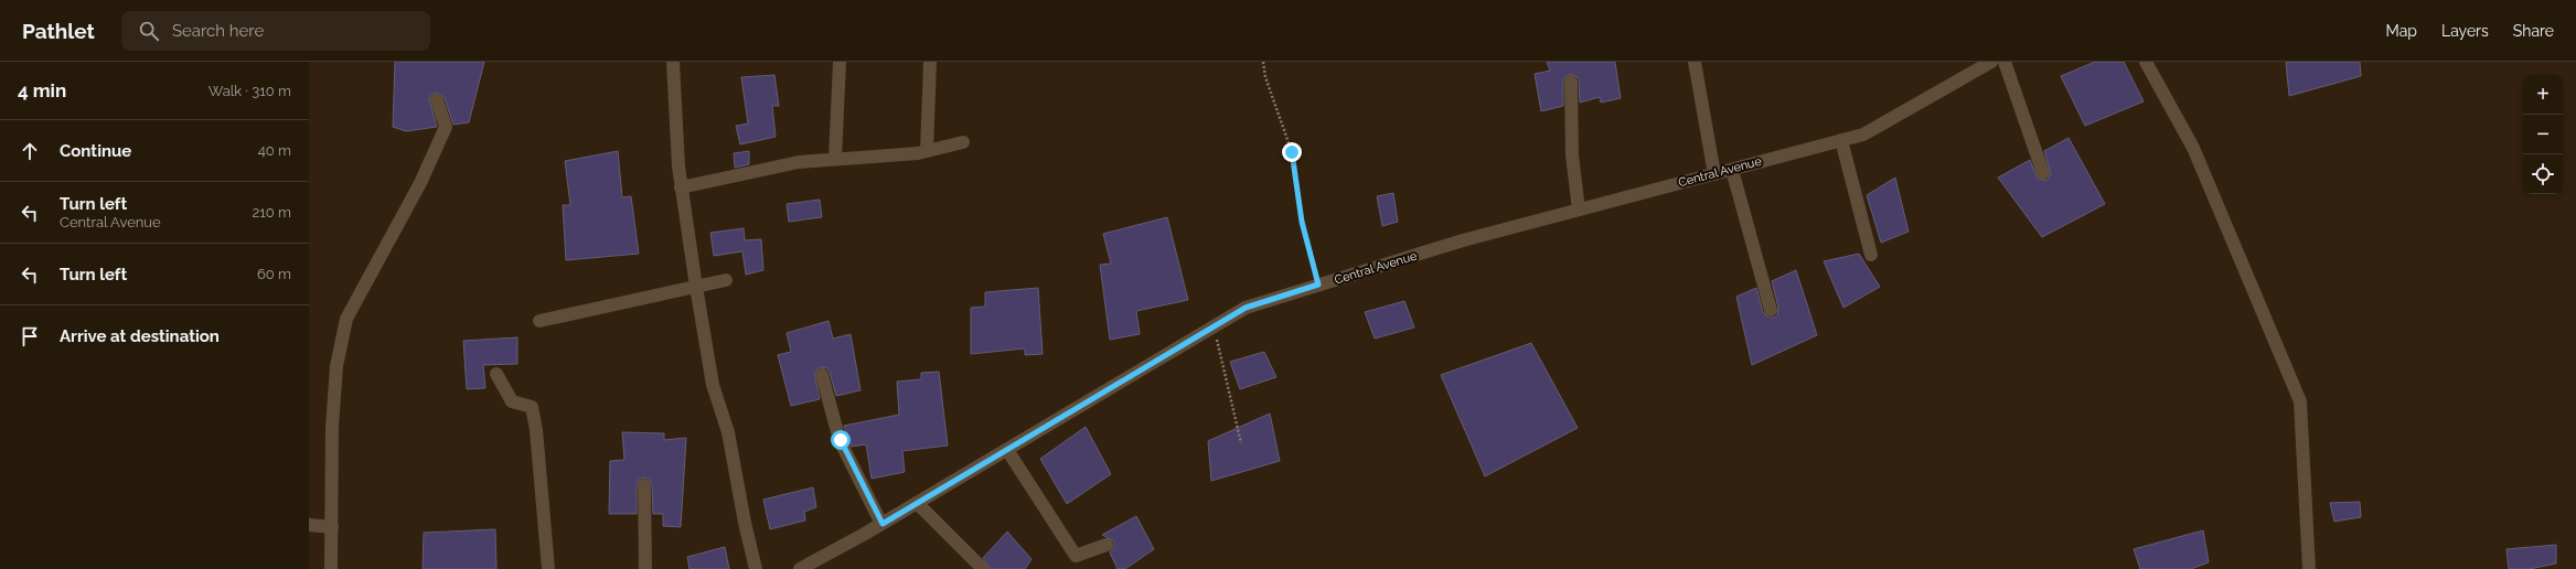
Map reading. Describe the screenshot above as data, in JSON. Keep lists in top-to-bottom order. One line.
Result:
{"streets":{"street":["Central Avenue"]},"page":{"header":"Pathlet","search":"Search here","nav":["Map","Layers","Share"],"heading":["4 min","Walk · 310 m"],"map_buttons":["+","−"],"list":[["Continue","40 m"],["Turn left","Central Avenue","210 m"],["Turn left","60 m"],"Arrive at destination"]}}
